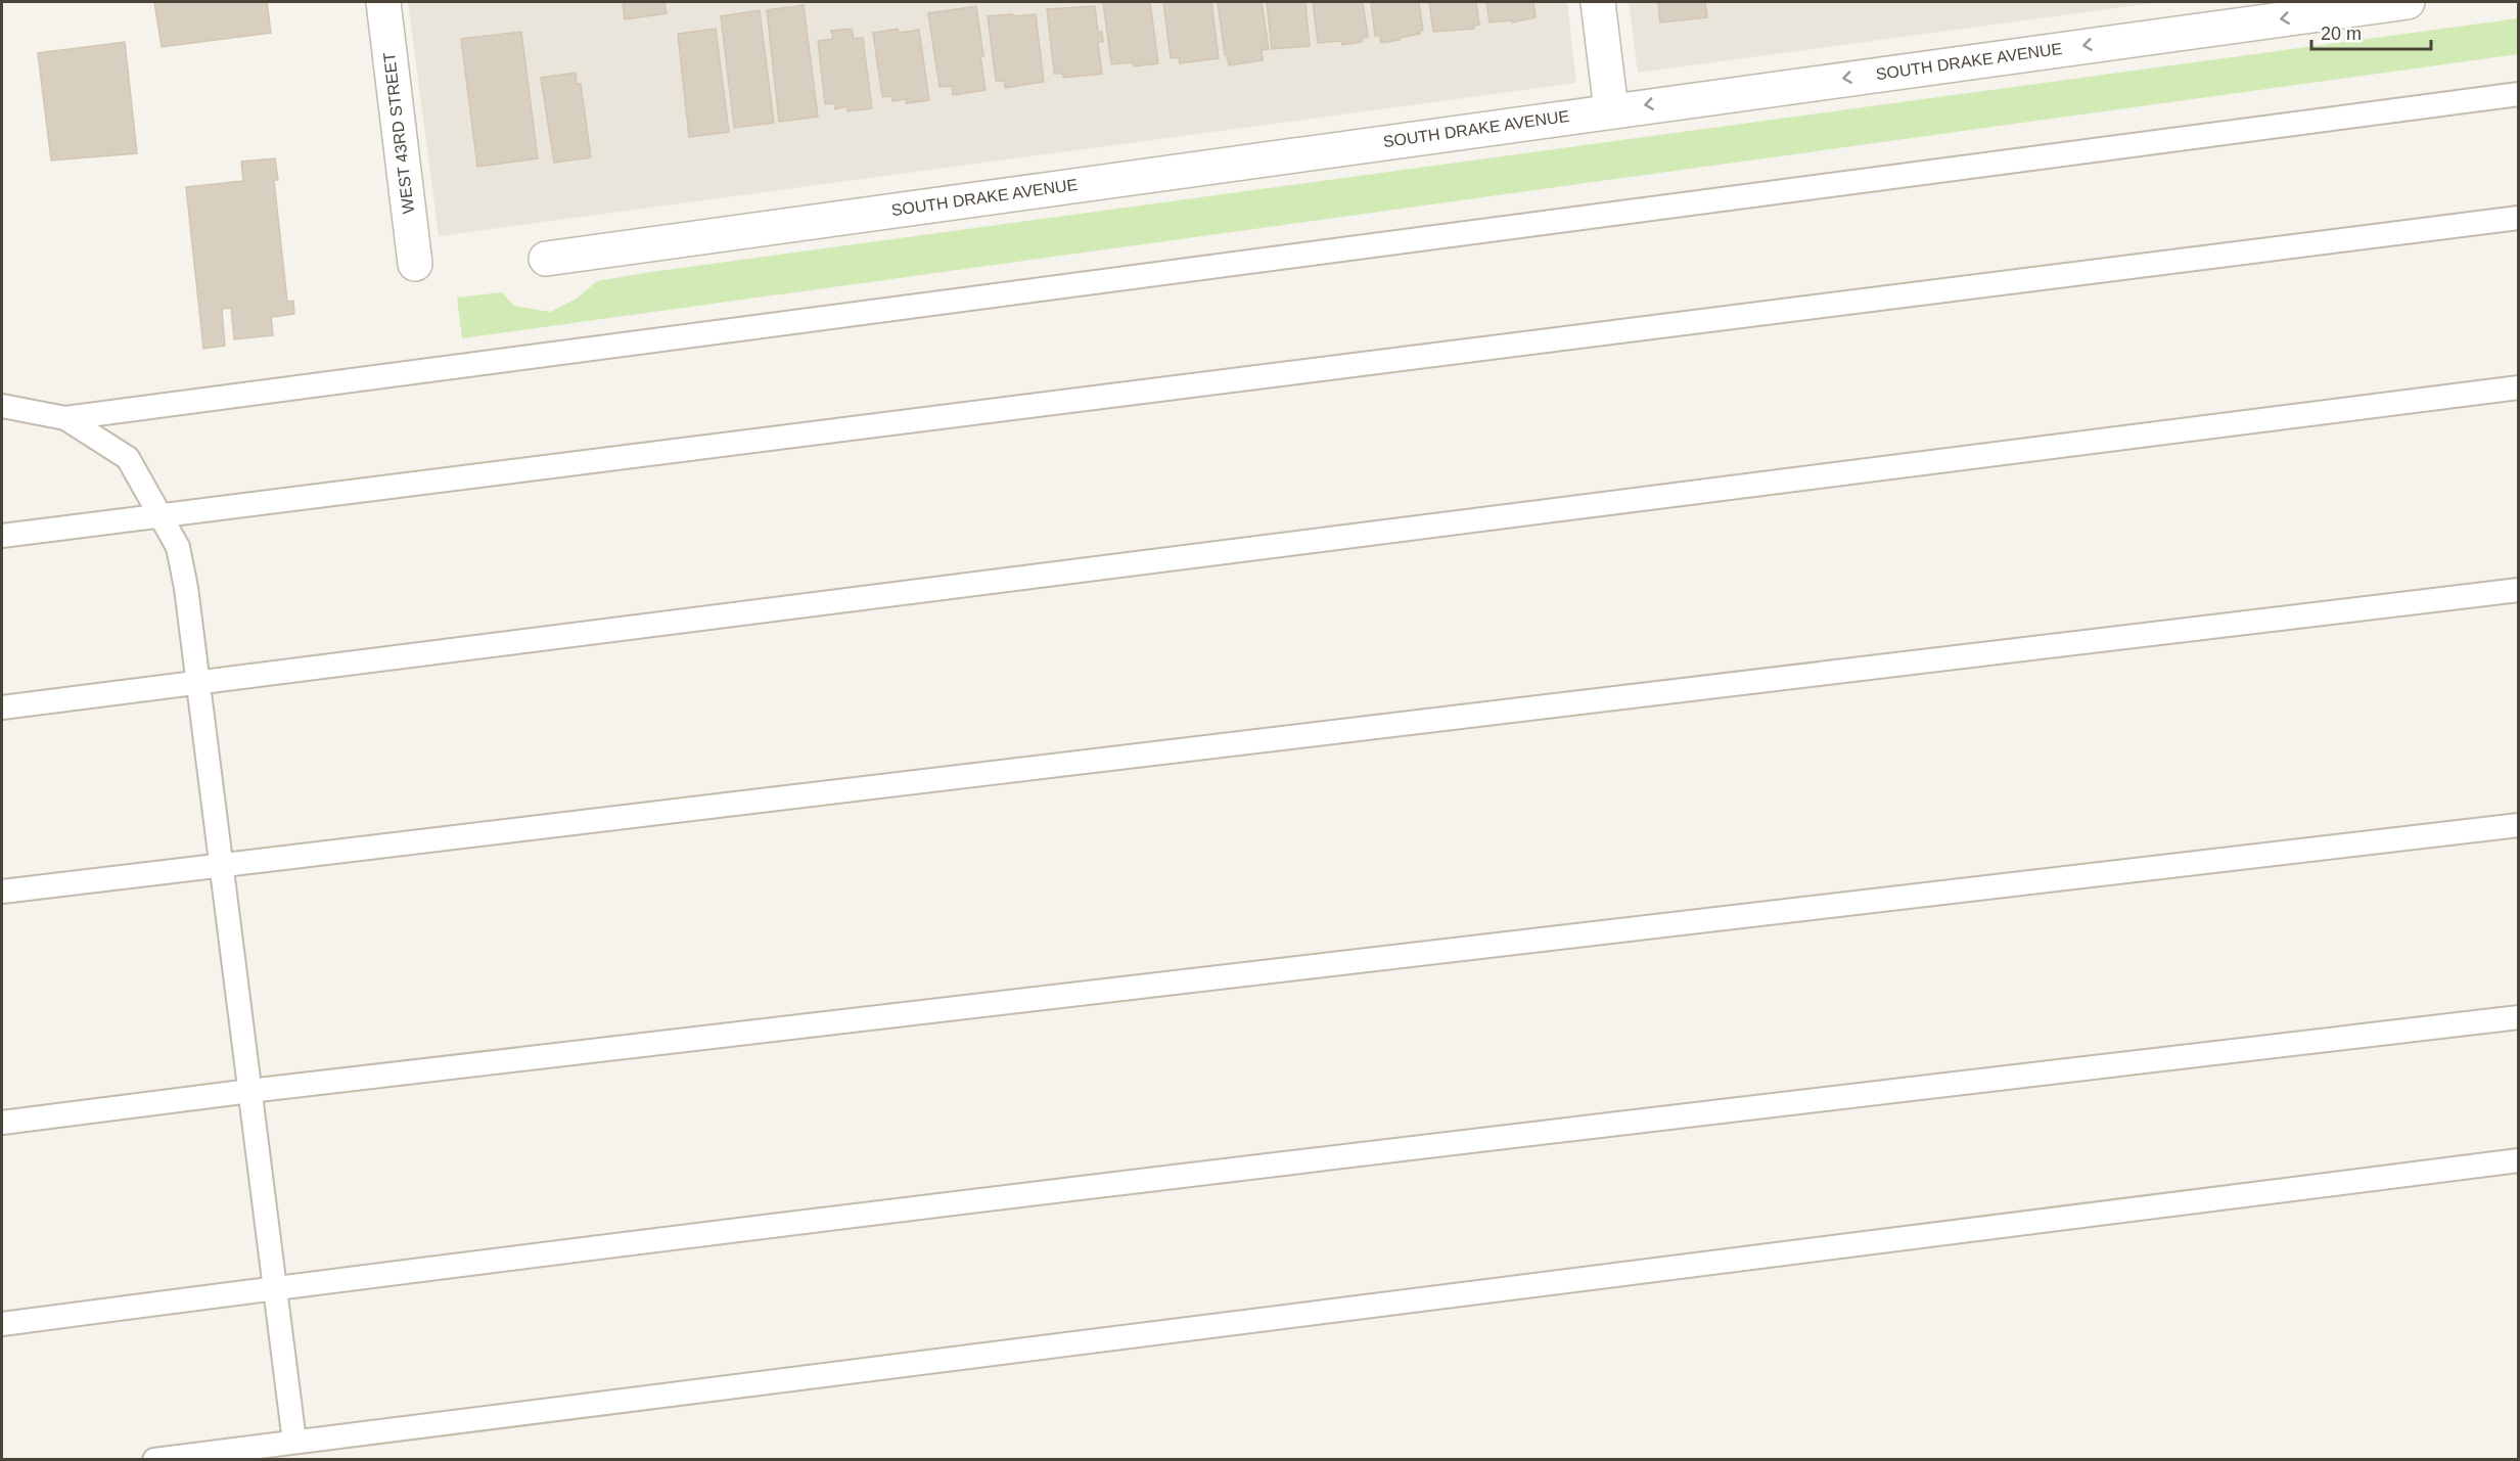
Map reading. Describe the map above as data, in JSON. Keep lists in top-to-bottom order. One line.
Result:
{"streets":{"street":["SOUTH DRAKE AVENUE","WEST 43RD STREET"]},"one_way":["SOUTH DRAKE AVENUE"],"scale_bar":"20 m"}
